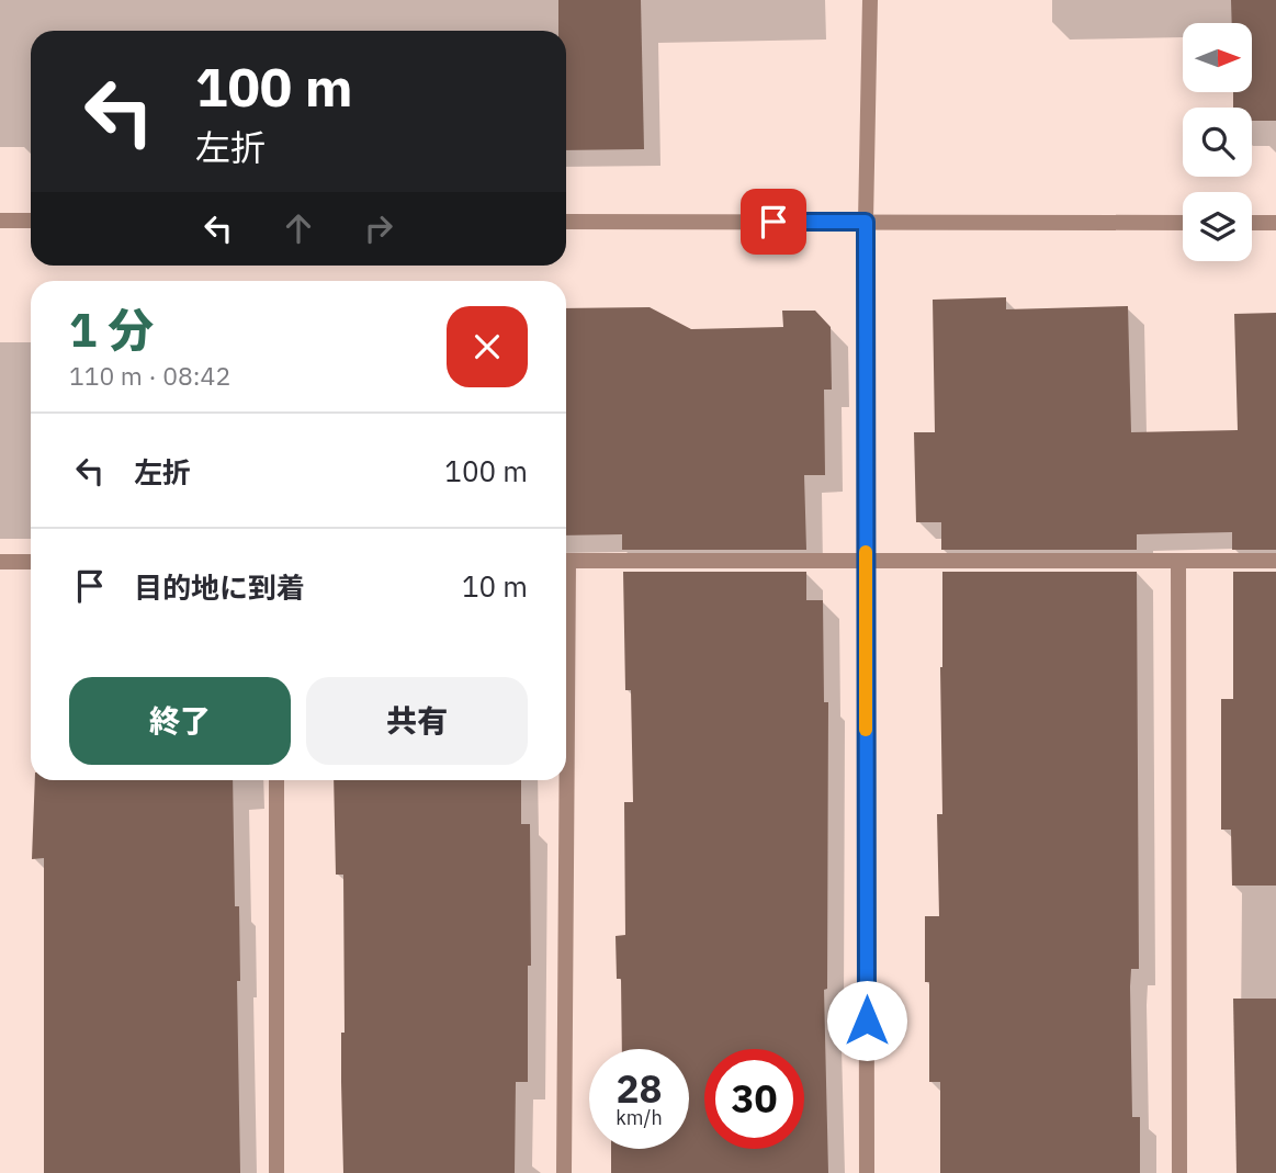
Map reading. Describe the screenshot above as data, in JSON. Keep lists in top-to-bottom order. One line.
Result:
{"north":"right","page":{"turn":["100 m","左折"],"heading":["1 分","110 m · 08:42"],"list":[{"name":"左折","value":"100 m"},{"name":"目的地に到着","value":"10 m"}],"buttons":["終了","共有"],"speed":"28 km/h","limit":"30"}}
